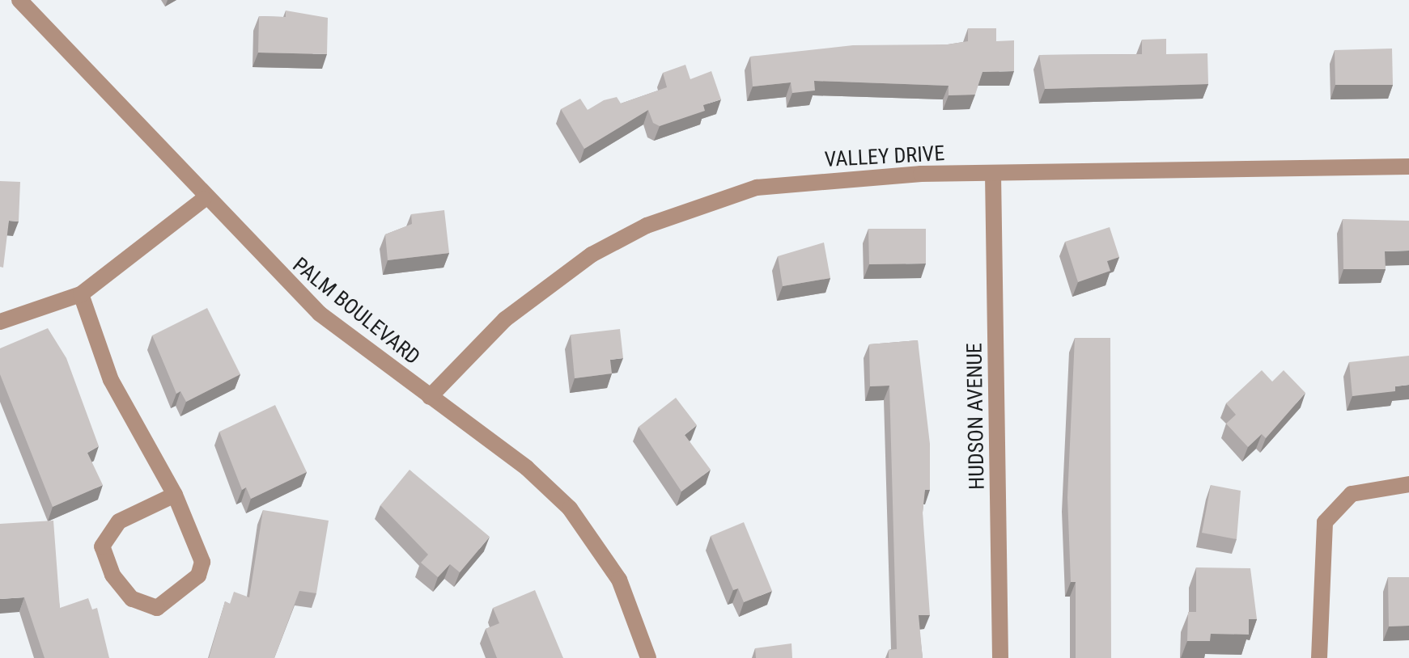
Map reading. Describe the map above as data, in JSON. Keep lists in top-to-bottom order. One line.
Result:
{"streets":{"street":["VALLEY DRIVE","PALM BOULEVARD","HUDSON AVENUE"]},"crossings":[["VALLEY DRIVE","PALM BOULEVARD"],["VALLEY DRIVE","HUDSON AVENUE"]]}
